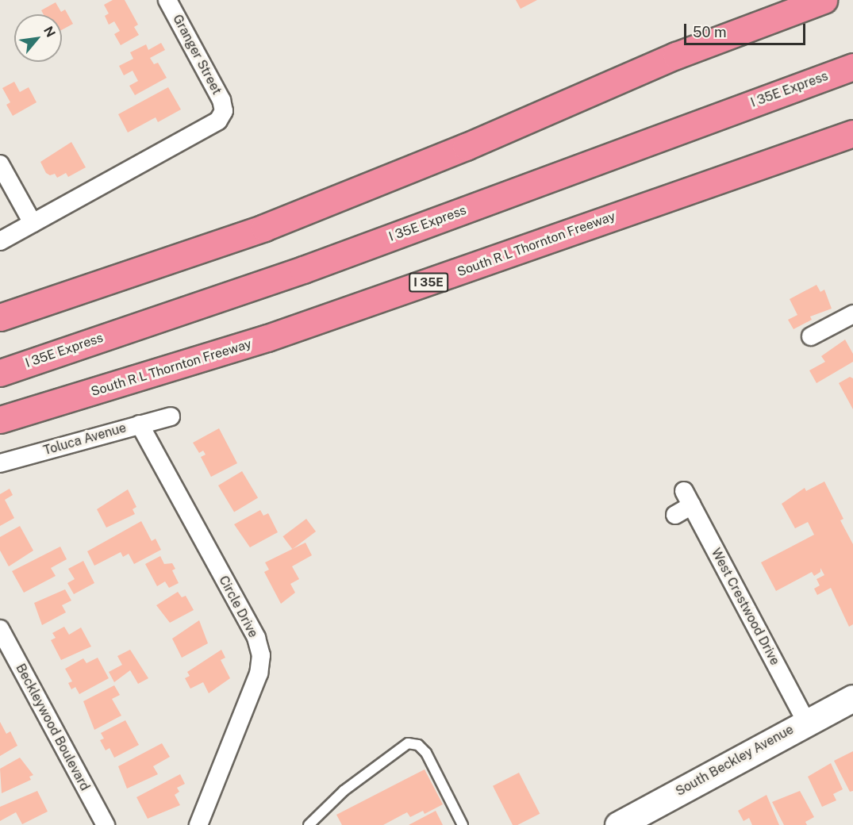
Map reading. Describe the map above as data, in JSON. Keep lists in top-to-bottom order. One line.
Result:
{"streets":{"highway":["I 35E Express","South R L Thornton Freeway","I 35E"],"street":["Granger Street","Toluca Avenue","Circle Drive","West Crestwood Drive","Beckleywood Boulevard","South Beckley Avenue"]},"crossings":[["Toluca Avenue","Circle Drive"],["West Crestwood Drive","South Beckley Avenue"]],"scale_bar":"50 m","north":"top right"}
